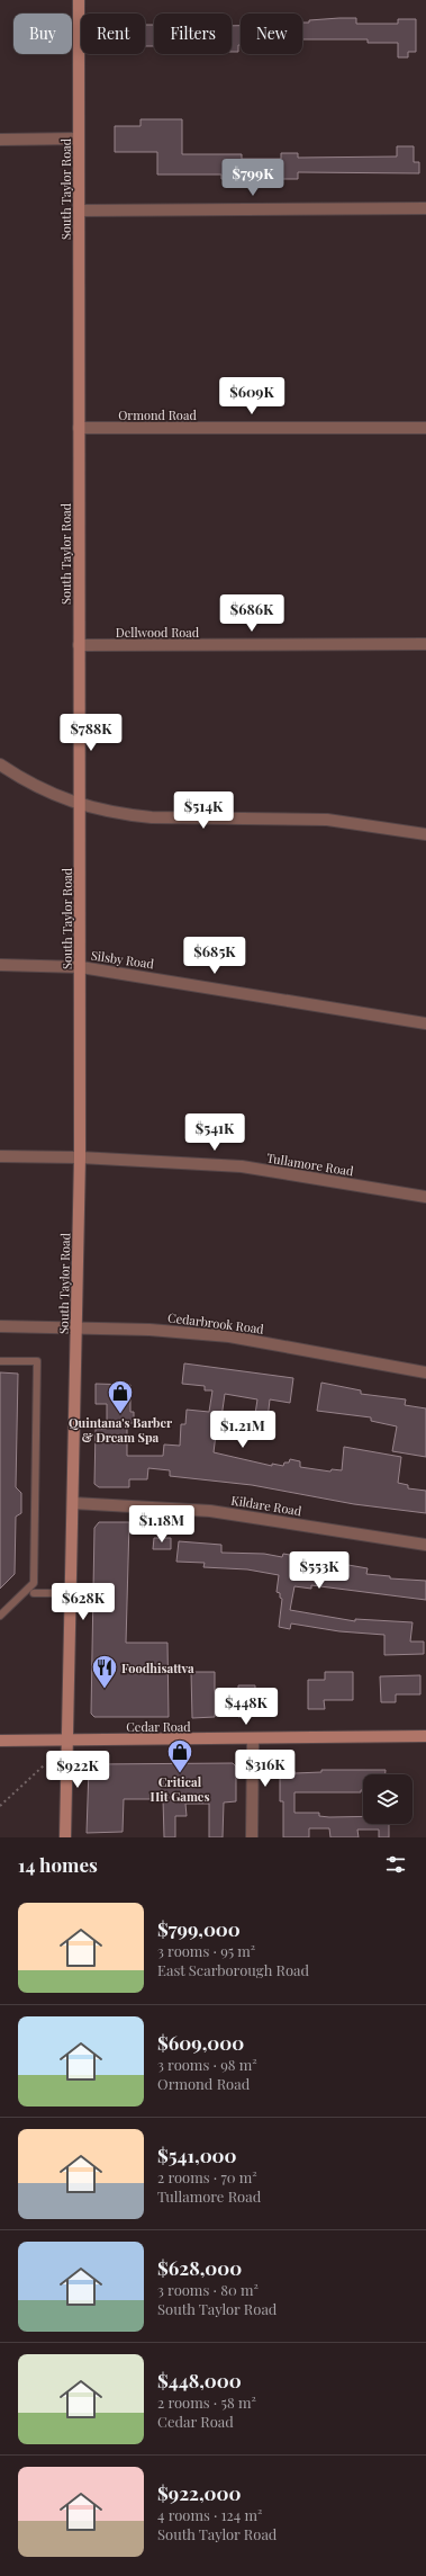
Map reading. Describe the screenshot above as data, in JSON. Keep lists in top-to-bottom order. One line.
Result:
{"streets":{"main road":["South Taylor Road","Cedar Road"],"street":["Ormond Road","Dellwood Road","Silsby Road","Tullamore Road","Cedarbrook Road","Kildare Road"]},"crossings":[["South Taylor Road","Ormond Road"],["South Taylor Road","Dellwood Road"],["South Taylor Road","Silsby Road"],["South Taylor Road","Tullamore Road"],["South Taylor Road","Cedarbrook Road"],["South Taylor Road","Kildare Road"],["South Taylor Road","Cedar Road"]],"places":{"shop":["Quintana's Barber & Dream Spa","Critical Hit Games"],"restaurant":["Foodhisattva"]},"page":{"chip":["Buy","Rent","Filters","New"],"price":["$799K","$609K","$686K","$788K","$514K","$685K","$541K","$1.21M","$1.18M","$553K","$628K","$448K","$316K","$922K"],"heading":"14 homes","list":[{"name":"$799,000","note":"3 rooms · 95 m² · East Scarborough Road"},{"name":"$609,000","note":"3 rooms · 98 m² · Ormond Road"},{"name":"$541,000","note":"2 rooms · 70 m² · Tullamore Road"},{"name":"$628,000","note":"3 rooms · 80 m² · South Taylor Road"},{"name":"$448,000","note":"2 rooms · 58 m² · Cedar Road"},{"name":"$922,000","note":"4 rooms · 124 m² · South Taylor Road"}]}}
